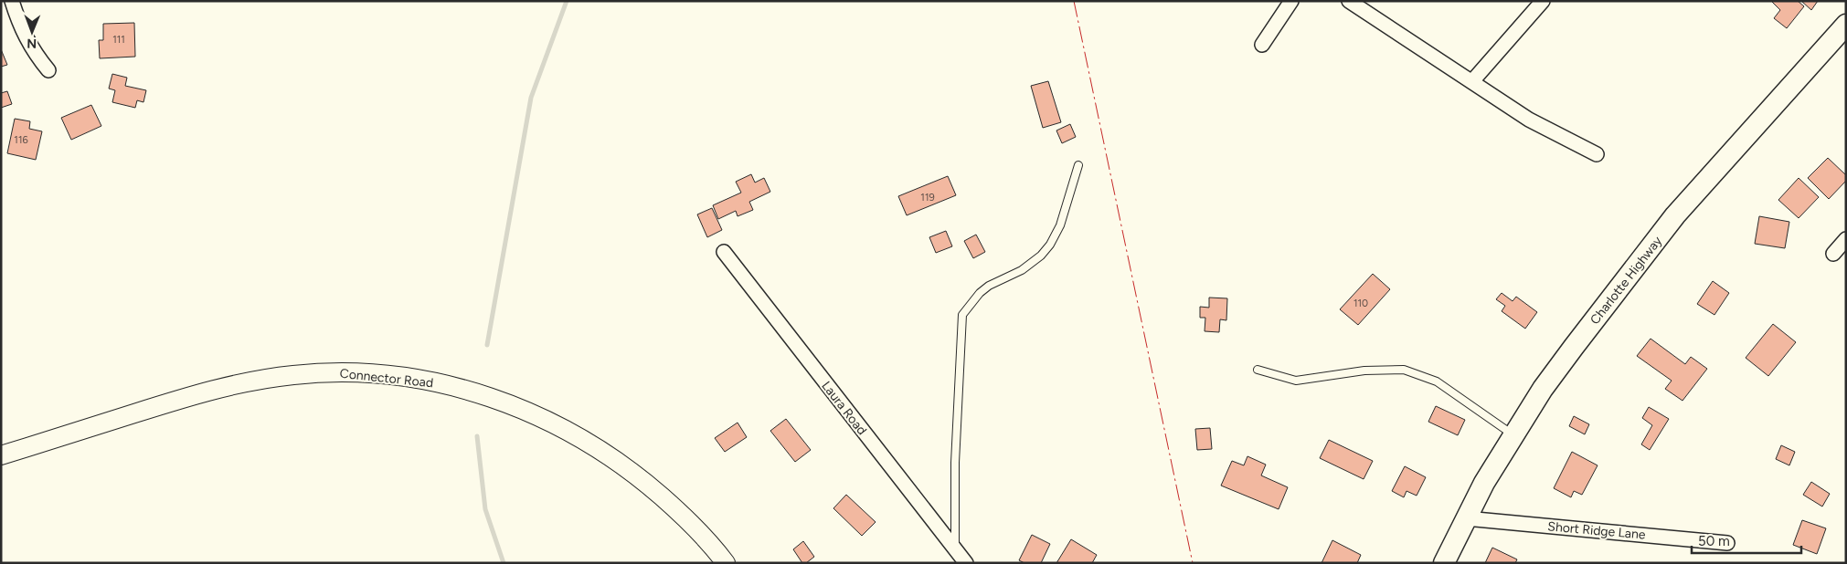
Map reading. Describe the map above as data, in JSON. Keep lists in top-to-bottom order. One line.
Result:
{"streets":{"main road":["Charlotte Highway"],"street":["Connector Road","Laura Road","Short Ridge Lane"]},"crossings":[["Charlotte Highway","Short Ridge Lane"]],"house_numbers":["111","116","119","110"],"scale_bar":"50 m","north":"bottom"}
